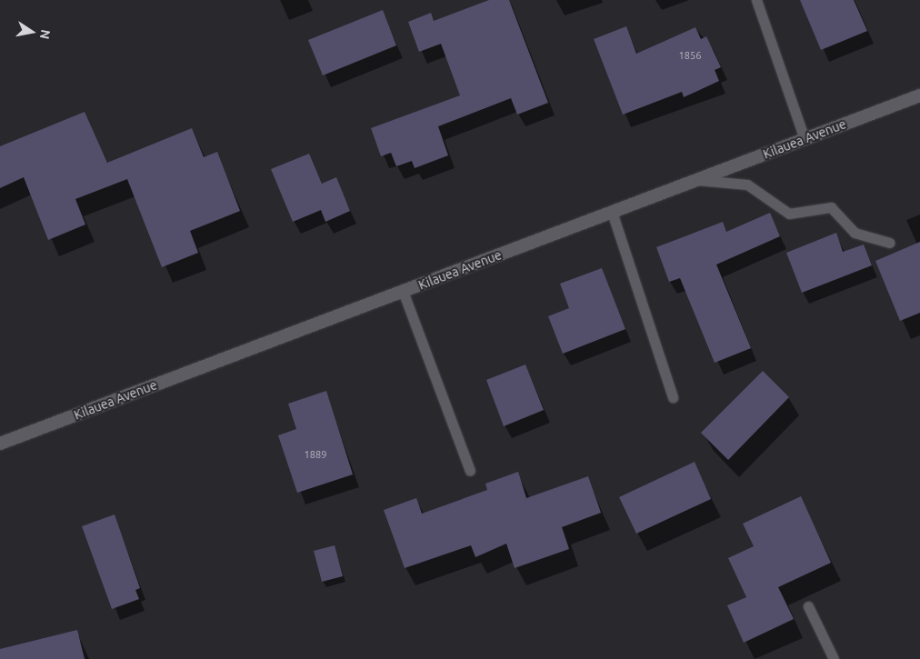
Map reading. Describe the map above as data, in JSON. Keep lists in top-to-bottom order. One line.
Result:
{"streets":{"street":["Kilauea Avenue"]},"house_numbers":["1856","1889"],"north":"right"}
